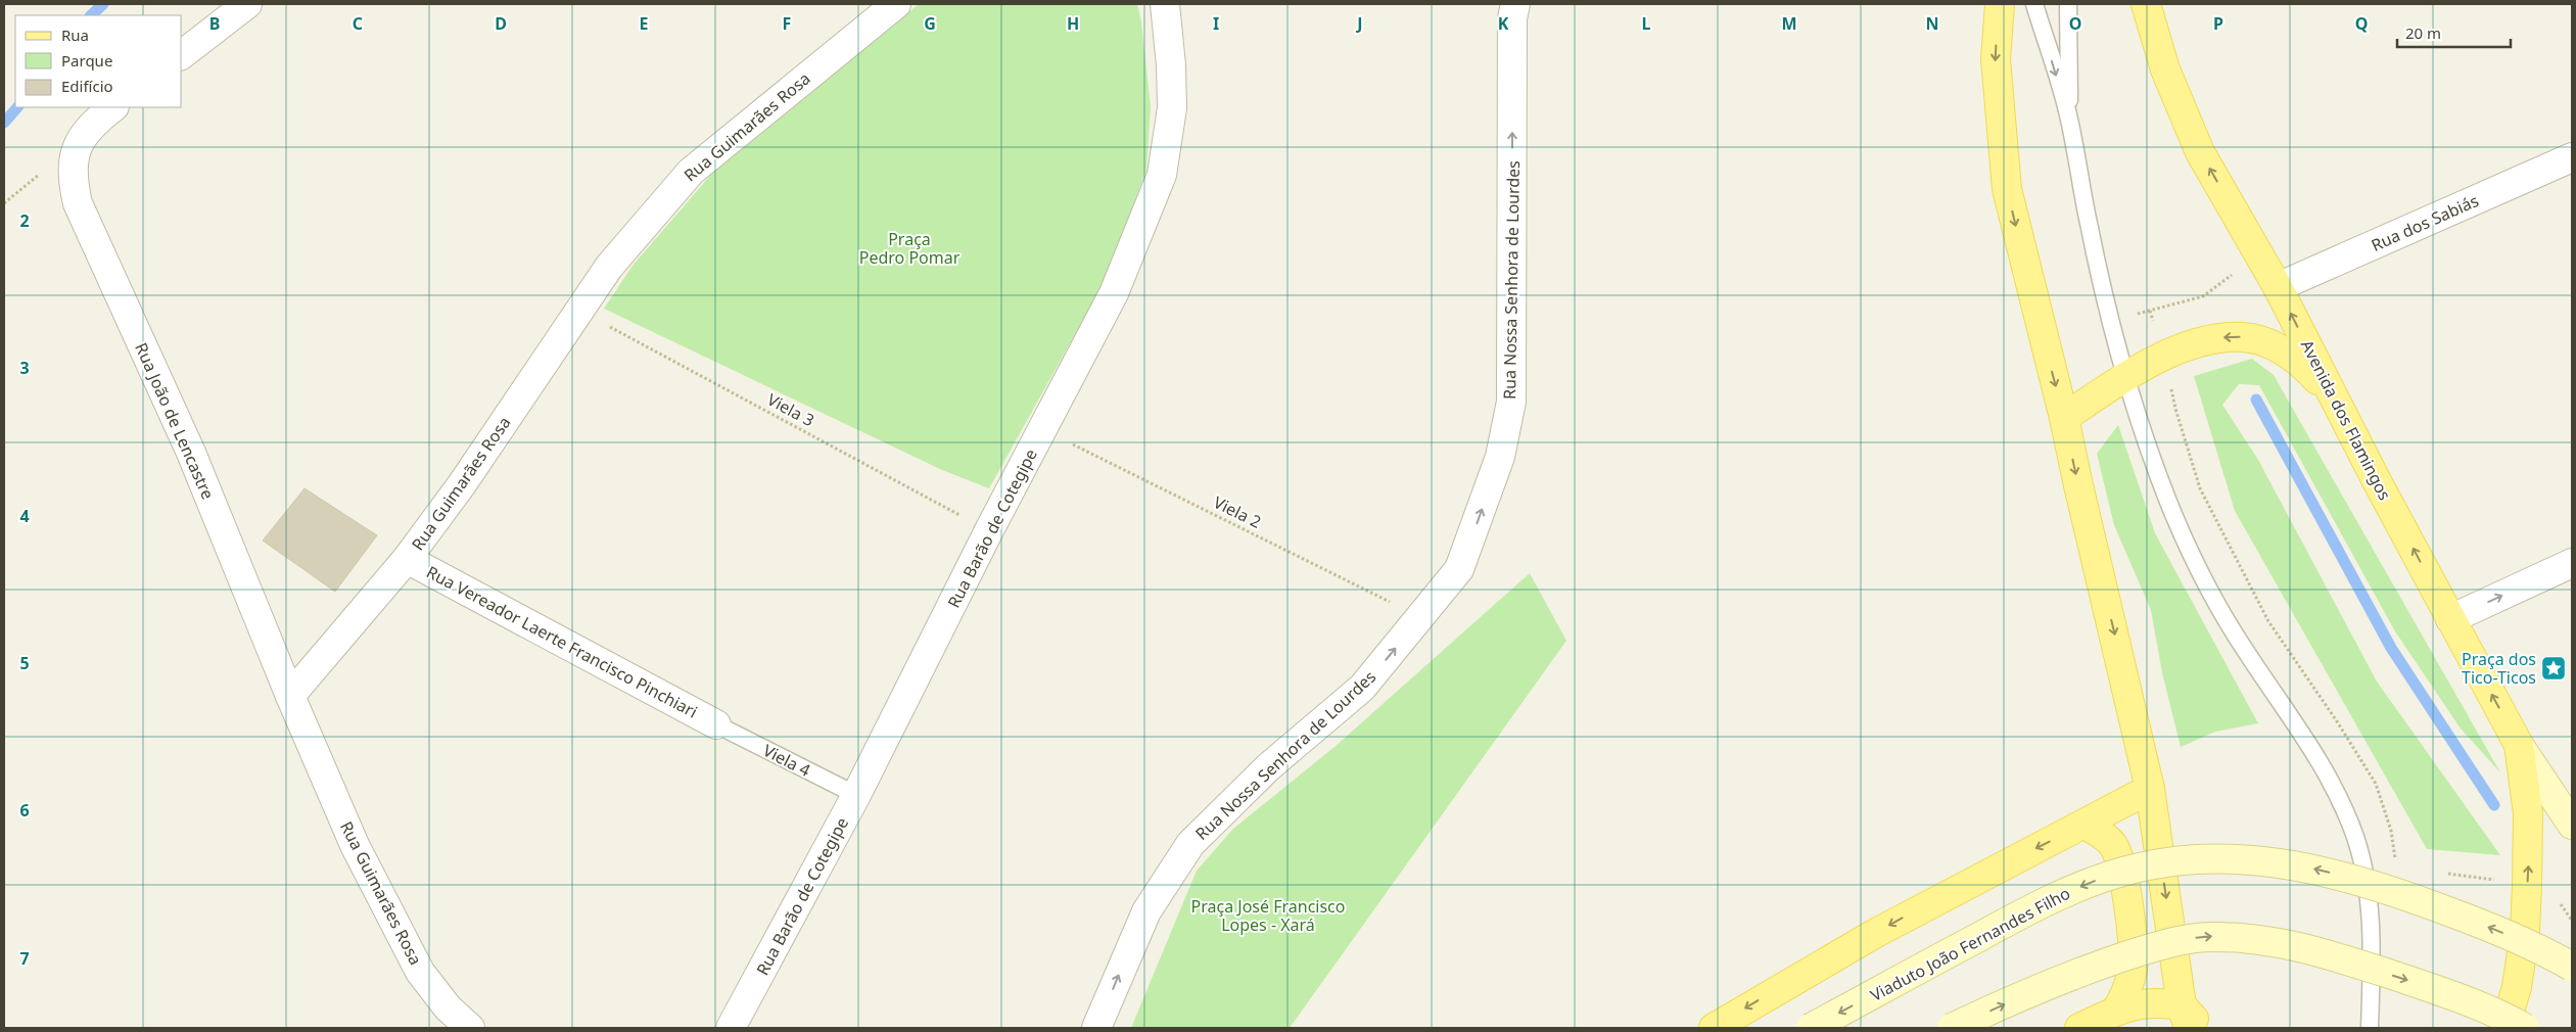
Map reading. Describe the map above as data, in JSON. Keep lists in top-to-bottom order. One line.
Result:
{"streets":{"main road":["Avenida dos Flamingos","Viaduto João Fernandes Filho"],"street":["Rua Guimarães Rosa","Rua dos Sabiás","Rua Nossa Senhora de Lourdes","Rua João de Lencastre","Rua Barão de Cotegipe","Rua Vereador Laerte Francisco Pinchiari"],"lane":["Viela 4"],"path":["Viela 3","Viela 2"]},"crossings":[["Rua Guimarães Rosa","Viela 3"],["Rua Guimarães Rosa","Rua João de Lencastre"],["Rua Guimarães Rosa","Rua Vereador Laerte Francisco Pinchiari"],["Rua dos Sabiás","Avenida dos Flamingos"],["Rua Nossa Senhora de Lourdes","Viela 2"],["Viela 3","Rua Barão de Cotegipe"],["Viela 2","Rua Barão de Cotegipe"],["Rua Barão de Cotegipe","Viela 4"],["Rua Vereador Laerte Francisco Pinchiari","Viela 4"]],"one_way":["Rua Nossa Senhora de Lourdes"],"parks":["Praça Pedro Pomar","Praça José Francisco Lopes - Xará"],"places":{"place":["Praça dos Tico-Ticos"]},"legend":["Rua","Parque","Edifício"],"scale_bar":"20 m","grid":{"columns":["B","C","D","E","F","G","H","I","J","K","L","M","N","O","P","Q"],"rows":["2","3","4","5","6","7"]}}
